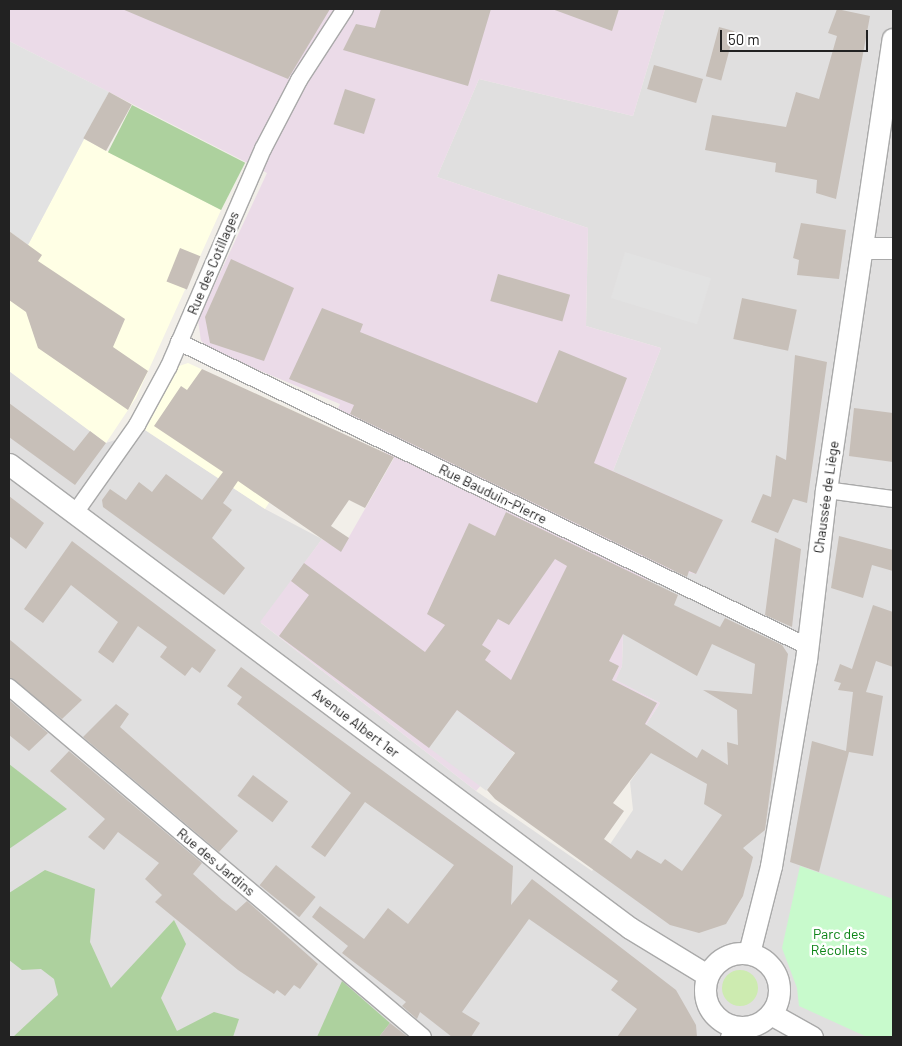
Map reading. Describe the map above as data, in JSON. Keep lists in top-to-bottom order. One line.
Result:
{"streets":{"street":["Rue des Cotillages","Rue Bauduin-Pierre","Chaussée de Liège","Avenue Albert 1er","Rue des Jardins"]},"crossings":[["Rue des Cotillages","Rue Bauduin-Pierre"],["Rue des Cotillages","Avenue Albert 1er"],["Rue Bauduin-Pierre","Chaussée de Liège"],["Chaussée de Liège","Avenue Albert 1er"]],"parks":["Parc des Récollets"],"scale_bar":"50 m"}
